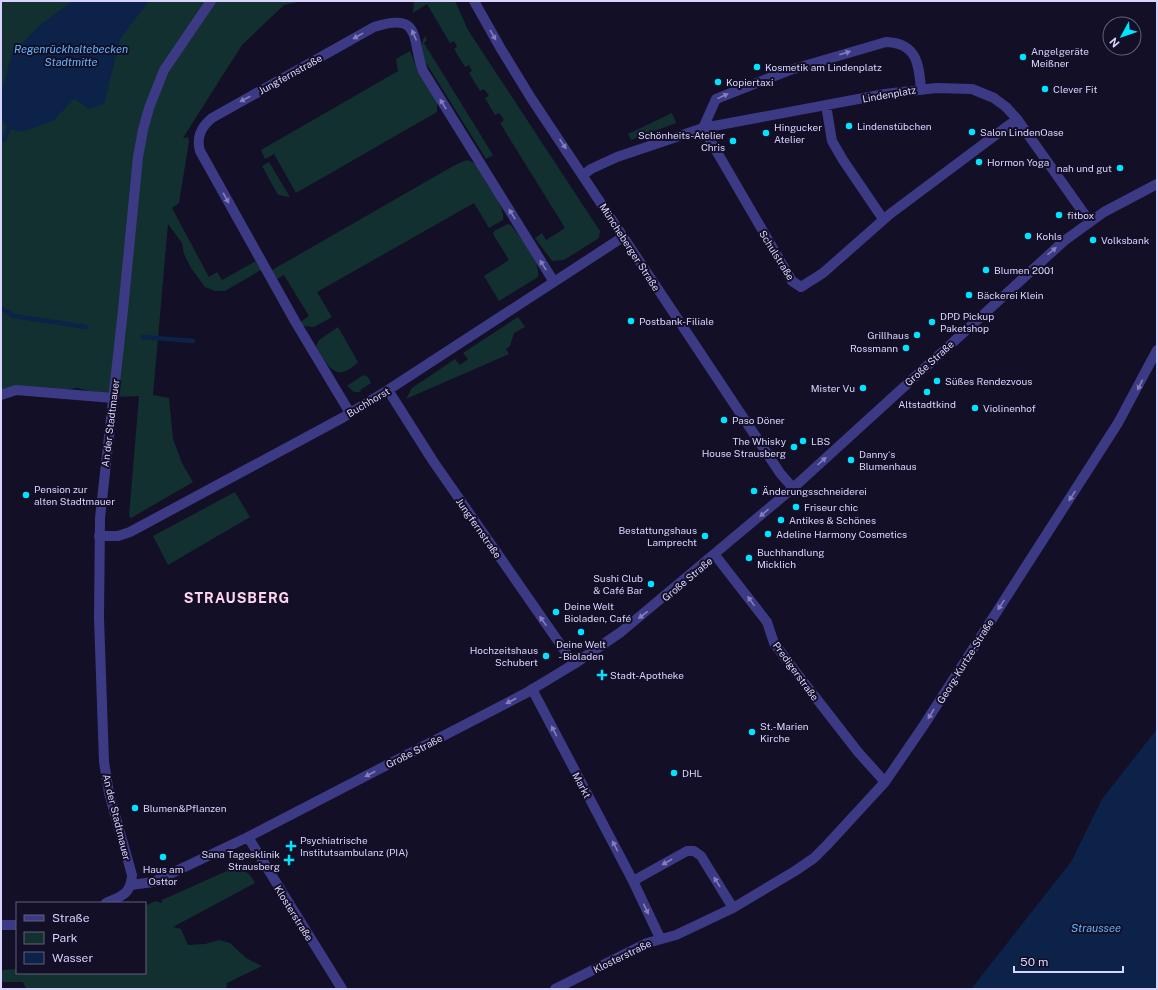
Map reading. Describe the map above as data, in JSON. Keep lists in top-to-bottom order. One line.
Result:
{"streets":{"street":["Jungfernstraße","Lindenplatz","Müncheberger Straße","Schulstraße","Große Straße","Buchhorst","An der Stadtmauer","Georg-Kurtze-Straße","Predigerstraße","Markt","Klosterstraße"]},"crossings":[["Jungfernstraße","Große Straße"],["Jungfernstraße","Buchhorst"],["Lindenplatz","Müncheberger Straße"],["Lindenplatz","Schulstraße"],["Müncheberger Straße","Große Straße"],["Müncheberger Straße","Buchhorst"],["Große Straße","An der Stadtmauer"],["Große Straße","Predigerstraße"],["Große Straße","Markt"],["Große Straße","Klosterstraße"],["Buchhorst","An der Stadtmauer"],["Georg-Kurtze-Straße","Predigerstraße"],["Georg-Kurtze-Straße","Klosterstraße"],["Markt","Klosterstraße"]],"one_way":["Müncheberger Straße","Georg-Kurtze-Straße","Predigerstraße"],"districts":["STRAUSBERG"],"water":["Regenrückhaltebecken Stadtmitte","Straussee"],"places":{"other":["Angelgeräte Meißner","Kosmetik am Lindenplatz","Kopiertaxi","Clever Fit","Lindenstübchen","Salon LindenOase","Hingucker Atelier","Schönheits-Atelier Chris","Hormon Yoga","nah und gut","fitbox","Kohls","Volksbank","Blumen 2001","Bäckerei Klein","Postbank-Filiale","DPD Pickup Paketshop","Grillhaus","Rossmann","Süßes Rendezvous","Mister Vu","Altstadtkind","Violinenhof","Paso Döner","LBS","The Whisky House Strausberg","Danny´s Blumenhaus","Änderungsschneiderei","Pension zur alten Stadtmauer","Friseur chic","Antikes & Schönes","Adeline Harmony Cosmetics","Bestattungshaus Lamprecht","Buchhandlung Micklich","Sushi Club & Café Bar","Deine Welt Bioladen, Café","Deine Welt - Bioladen","Hochzeitshaus Schubert","St.-Marien Kirche","DHL","Blumen&Pflanzen","Haus am Osttor"],"health":["Stadt-Apotheke","Psychiatrische Institutsambulanz (PIA)","Sana Tagesklinik Strausberg"]},"legend":["Straße","Park","Wasser"],"scale_bar":"50 m","north":"bottom left"}
